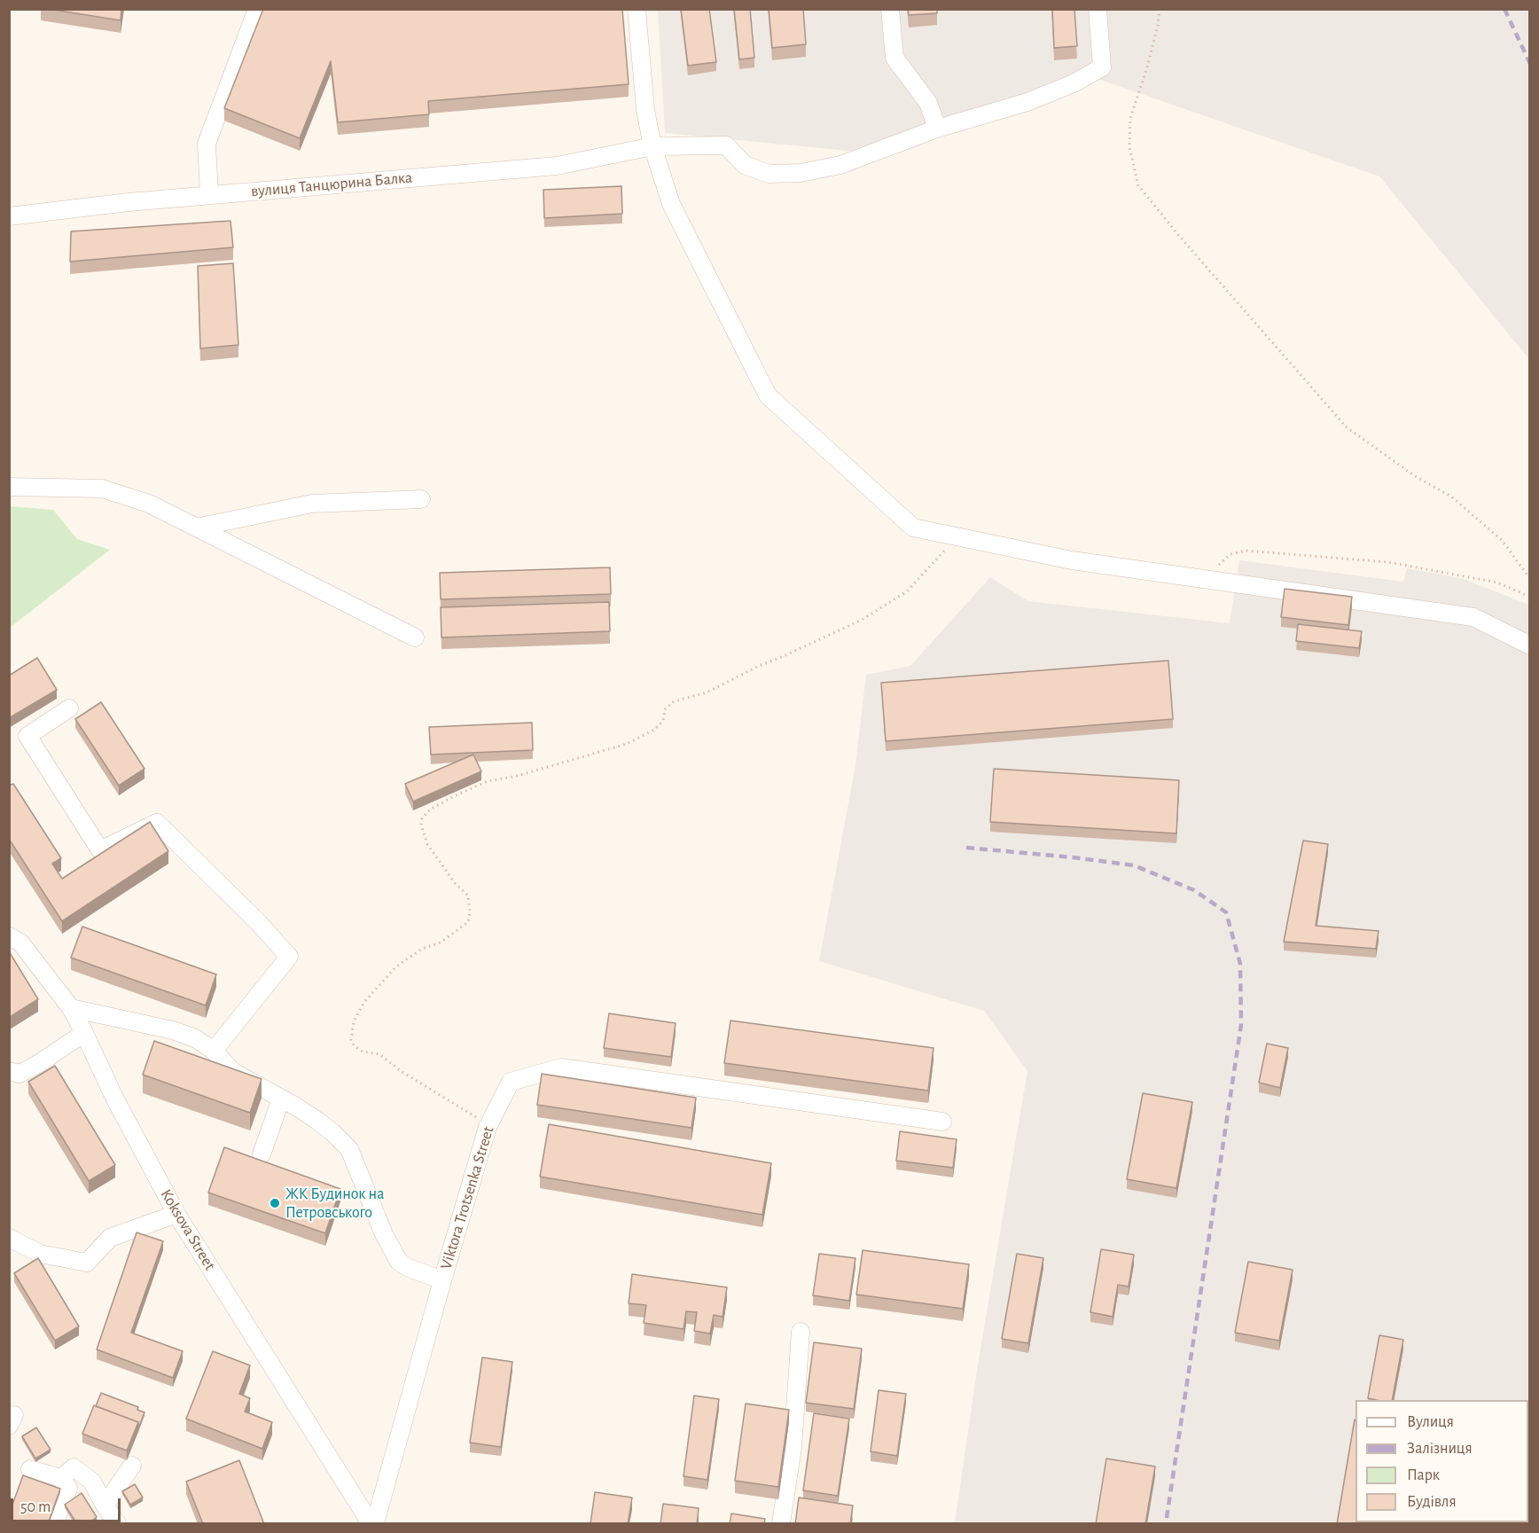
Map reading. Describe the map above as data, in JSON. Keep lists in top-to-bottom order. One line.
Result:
{"streets":{"street":["вулиця Танцюрина Балка","Viktora Trotsenka Street","Koksova Street"]},"places":["ЖК Будинок на Петровського"],"legend":["Вулиця","Залізниця","Парк","Будівля"],"scale_bar":"50 m"}
